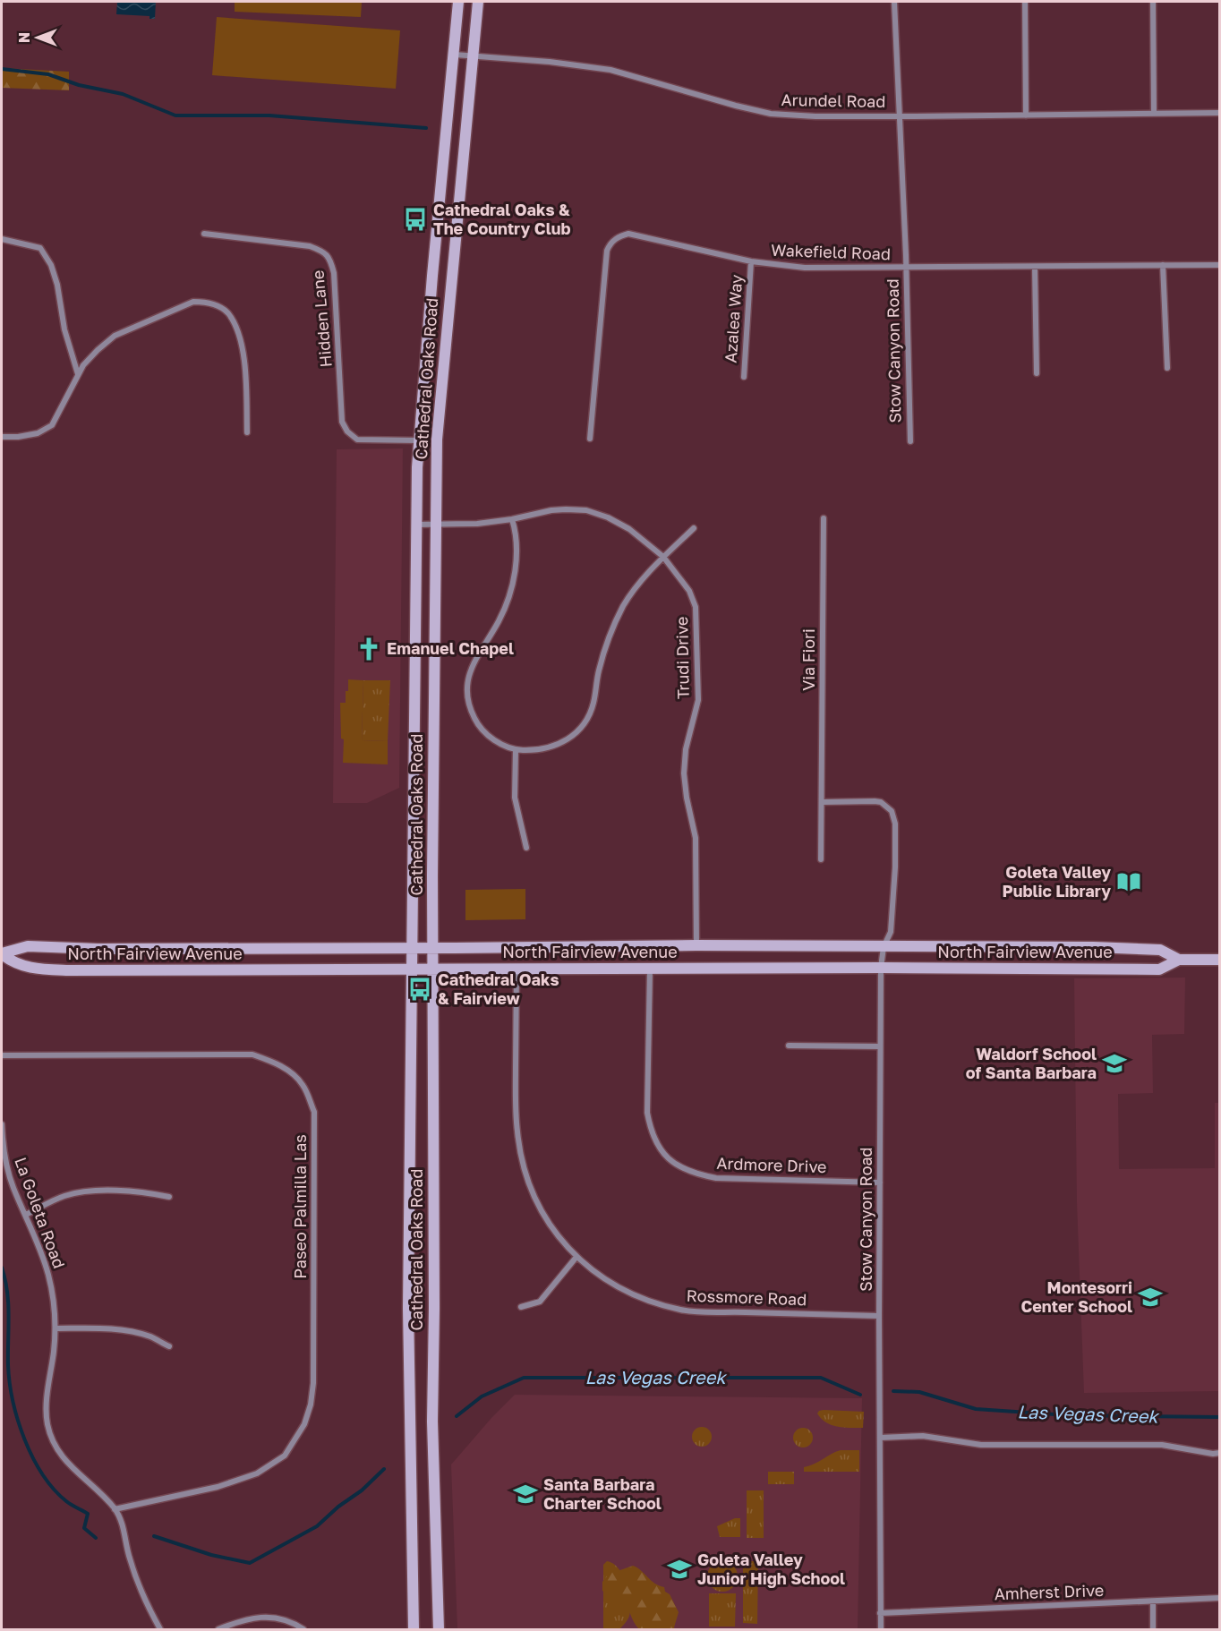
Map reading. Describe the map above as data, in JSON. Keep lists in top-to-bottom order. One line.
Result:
{"streets":{"main road":["Cathedral Oaks Road","North Fairview Avenue"],"street":["Arundel Road","Wakefield Road","Hidden Lane","Azalea Way","Stow Canyon Road","Trudi Drive","Via Fiori","Ardmore Drive","Paseo Palmilla Las","La Goleta Road","Rossmore Road","Amherst Drive"]},"crossings":[["Arundel Road","Stow Canyon Road"],["Arundel Road","Cathedral Oaks Road"],["Wakefield Road","Azalea Way"],["Wakefield Road","Stow Canyon Road"],["Hidden Lane","Cathedral Oaks Road"],["Stow Canyon Road","Via Fiori"],["Stow Canyon Road","North Fairview Avenue"],["Stow Canyon Road","Ardmore Drive"],["Stow Canyon Road","Rossmore Road"],["Stow Canyon Road","Amherst Drive"],["Cathedral Oaks Road","Trudi Drive"],["Cathedral Oaks Road","North Fairview Avenue"],["Trudi Drive","North Fairview Avenue"],["North Fairview Avenue","Ardmore Drive"],["North Fairview Avenue","Rossmore Road"],["Paseo Palmilla Las","La Goleta Road"]],"water":["Las Vegas Creek"],"places":{"bus stop":["Cathedral Oaks & The Country Club","Cathedral Oaks & Fairview"],"church":["Emanuel Chapel"],"library":["Goleta Valley Public Library"],"school or university":["Waldorf School of Santa Barbara","Montesorri Center School","Santa Barbara Charter School","Goleta Valley Junior High School"]},"north":"left"}
